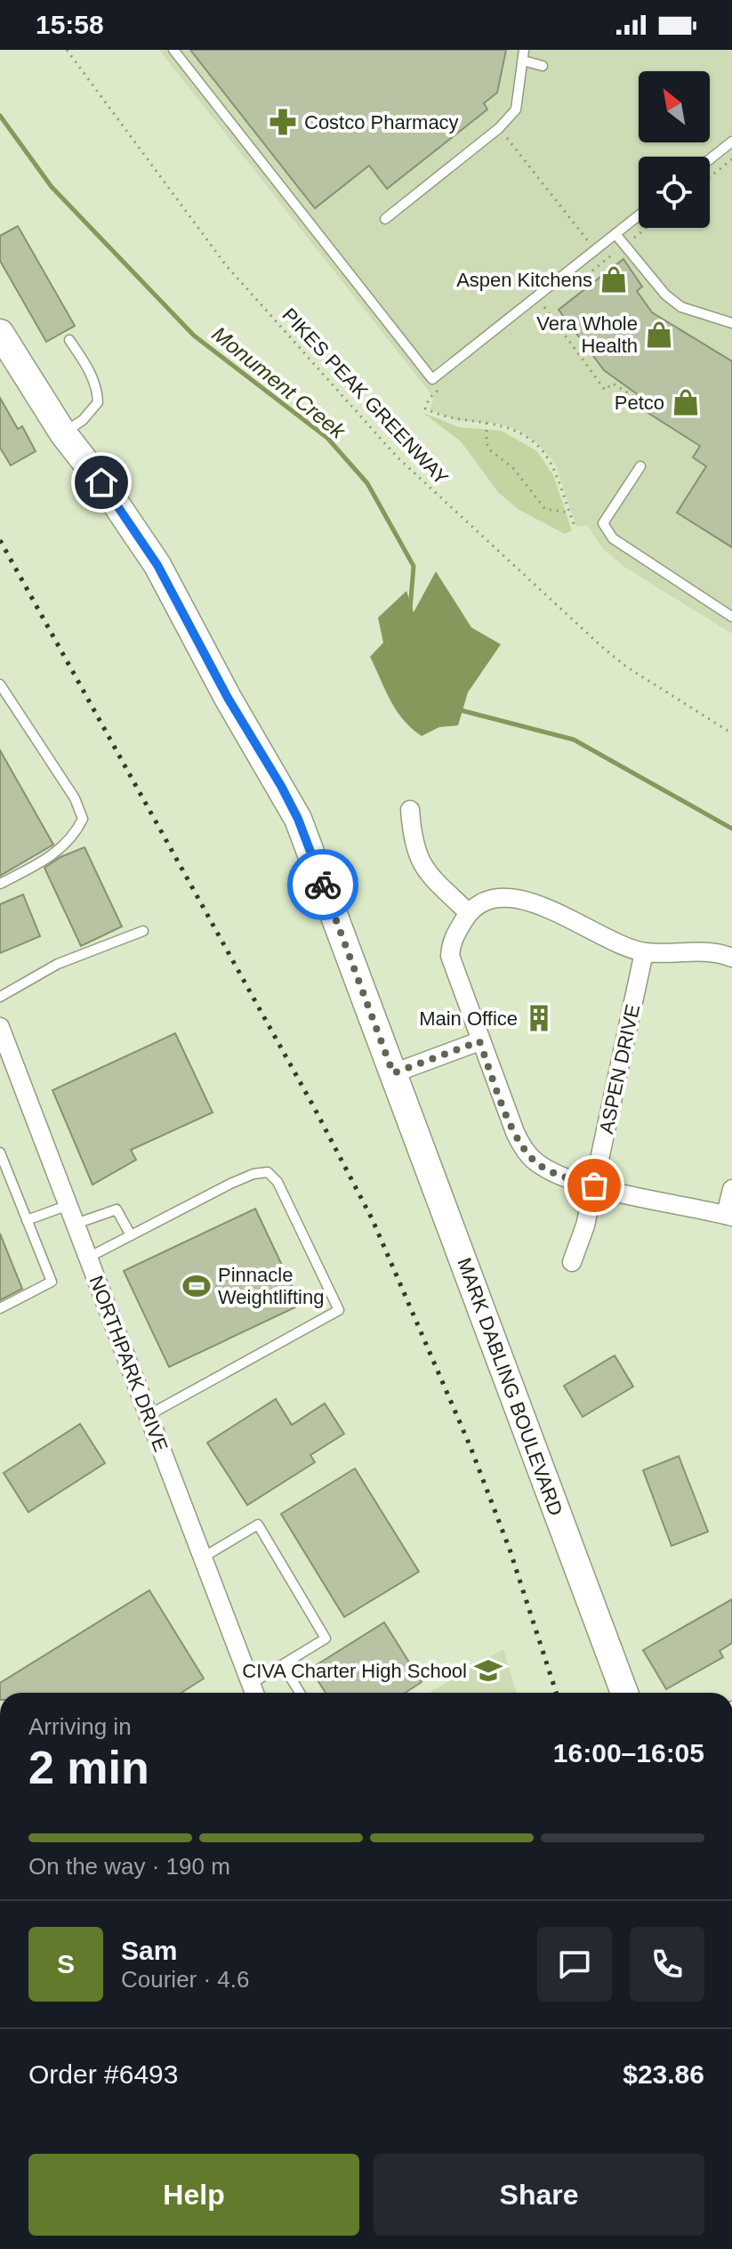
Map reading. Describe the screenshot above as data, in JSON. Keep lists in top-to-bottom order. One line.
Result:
{"streets":{"street":["ASPEN DRIVE","NORTHPARK DRIVE","MARK DABLING BOULEVARD"],"path":["PIKES PEAK GREENWAY"]},"water":["Monument Creek"],"places":{"pharmacy":["Costco Pharmacy"],"shop":["Aspen Kitchens","Vera Whole Health","Petco"],"building":["Main Office"],"sports":["Pinnacle Weightlifting"],"school or university":["CIVA Charter High School"]},"north":"top left","page":{"status":"15:58","heading":["2 min","Arriving in","16:00–16:05"],"panel":["Sam","Courier · 4.6","Order #6493","$23.86"],"bar":"On the way · 190 m","round":"S","buttons":["Help","Share"]}}
